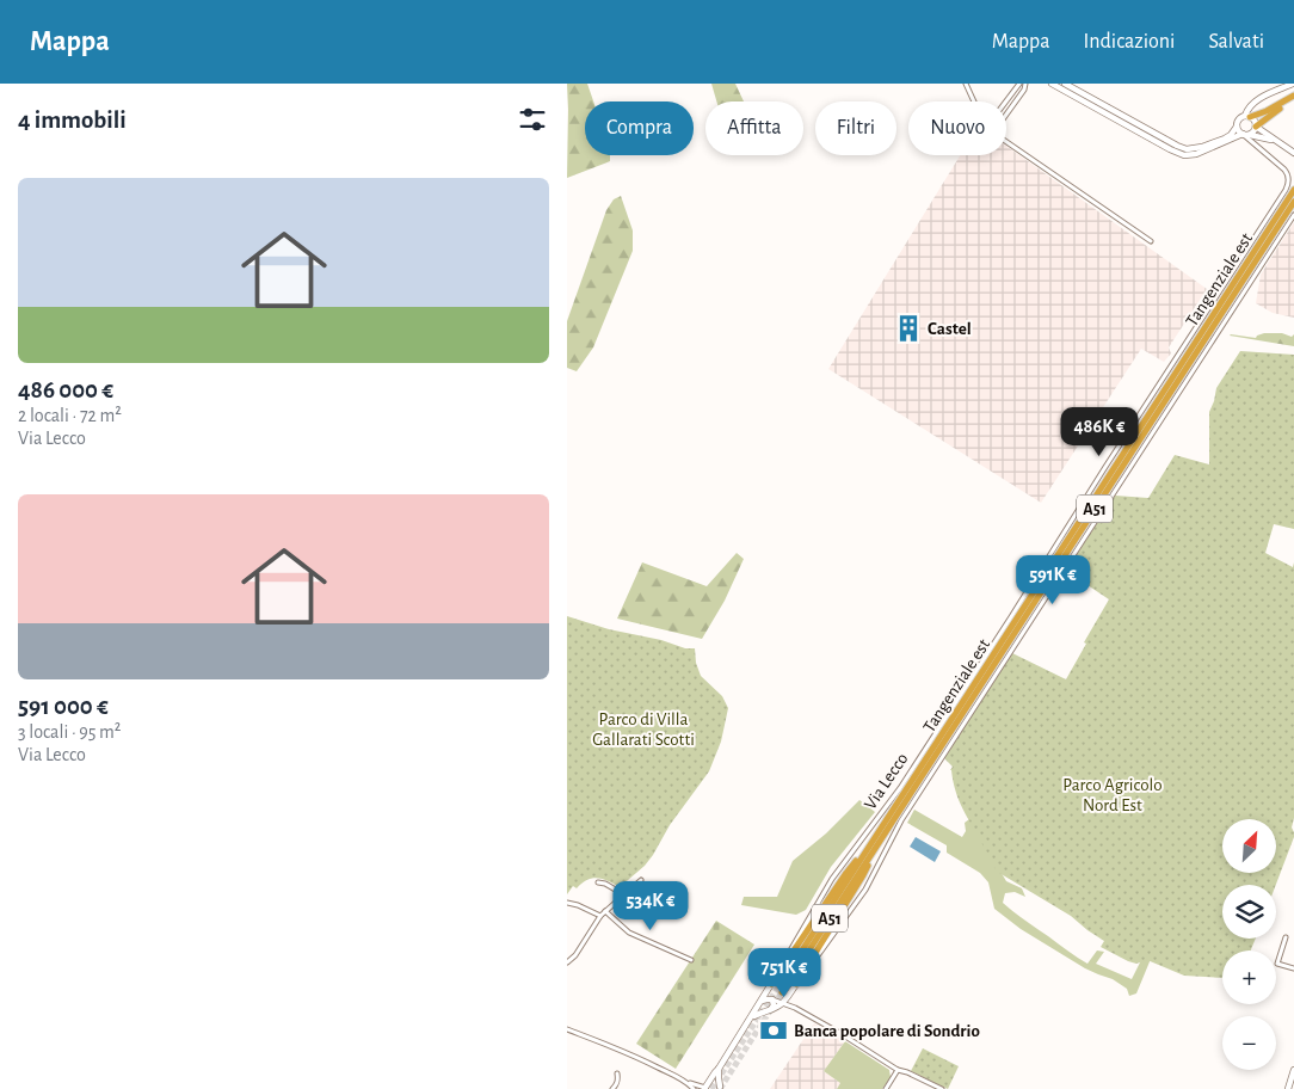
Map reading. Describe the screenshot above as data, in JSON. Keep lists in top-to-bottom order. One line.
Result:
{"streets":{"highway":["Tangenziale est","A51"],"street":["Via Lecco"]},"parks":["Parco di Villa Gallarati Scotti","Parco Agricolo Nord Est"],"places":{"building":["Castel"],"bank":["Banca popolare di Sondrio"]},"north":"top right","page":{"header":"Mappa","nav":["Mappa","Indicazioni","Salvati"],"heading":"4 immobili","chip":["Compra","Affitta","Filtri","Nuovo"],"list":[{"name":"486 000 €","note":"2 locali · 72 m² · Via Lecco"},{"name":"591 000 €","note":"3 locali · 95 m² · Via Lecco"}],"price":["486K €","591K €","534K €","751K €"],"map_buttons":["+","−"]}}
